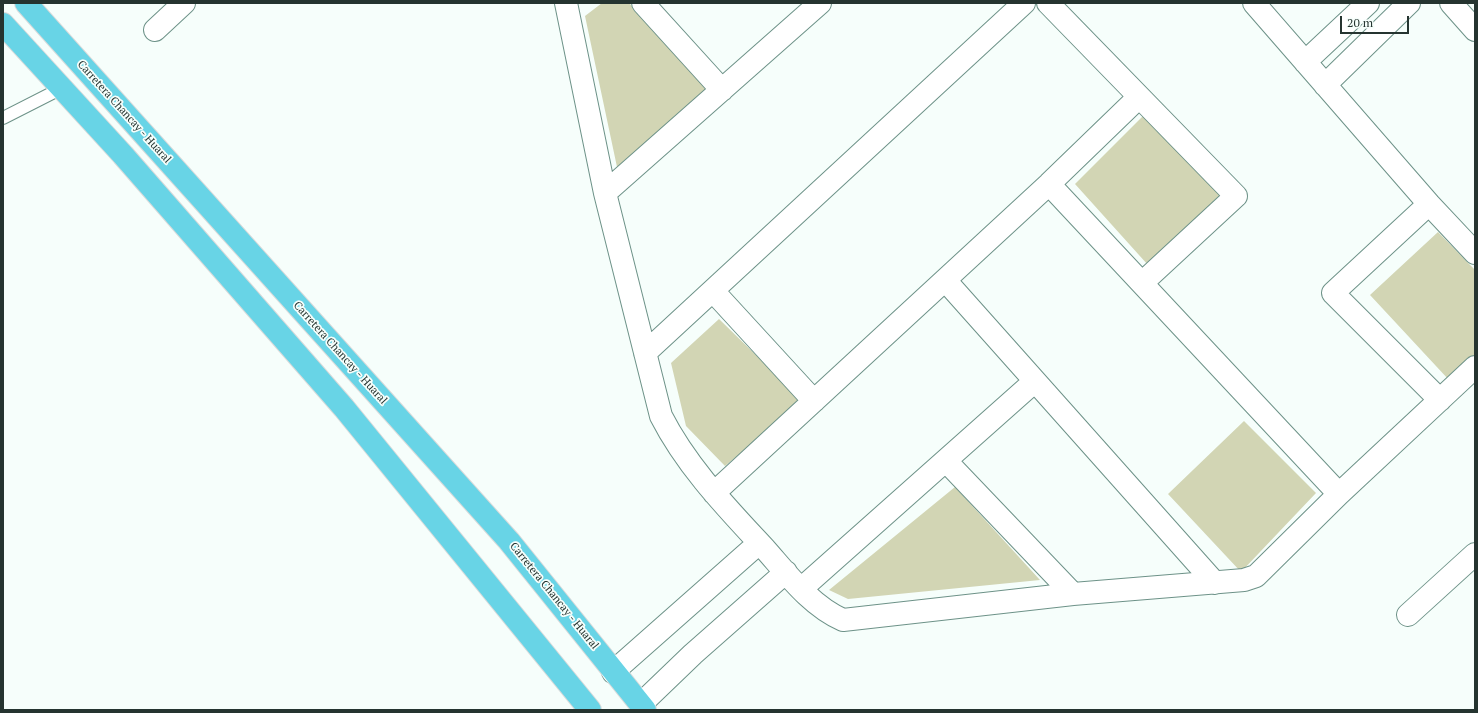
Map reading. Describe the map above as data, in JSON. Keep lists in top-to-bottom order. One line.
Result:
{"streets":{"highway":["Carretera Chancay - Huaral"]},"scale_bar":"20 m"}
